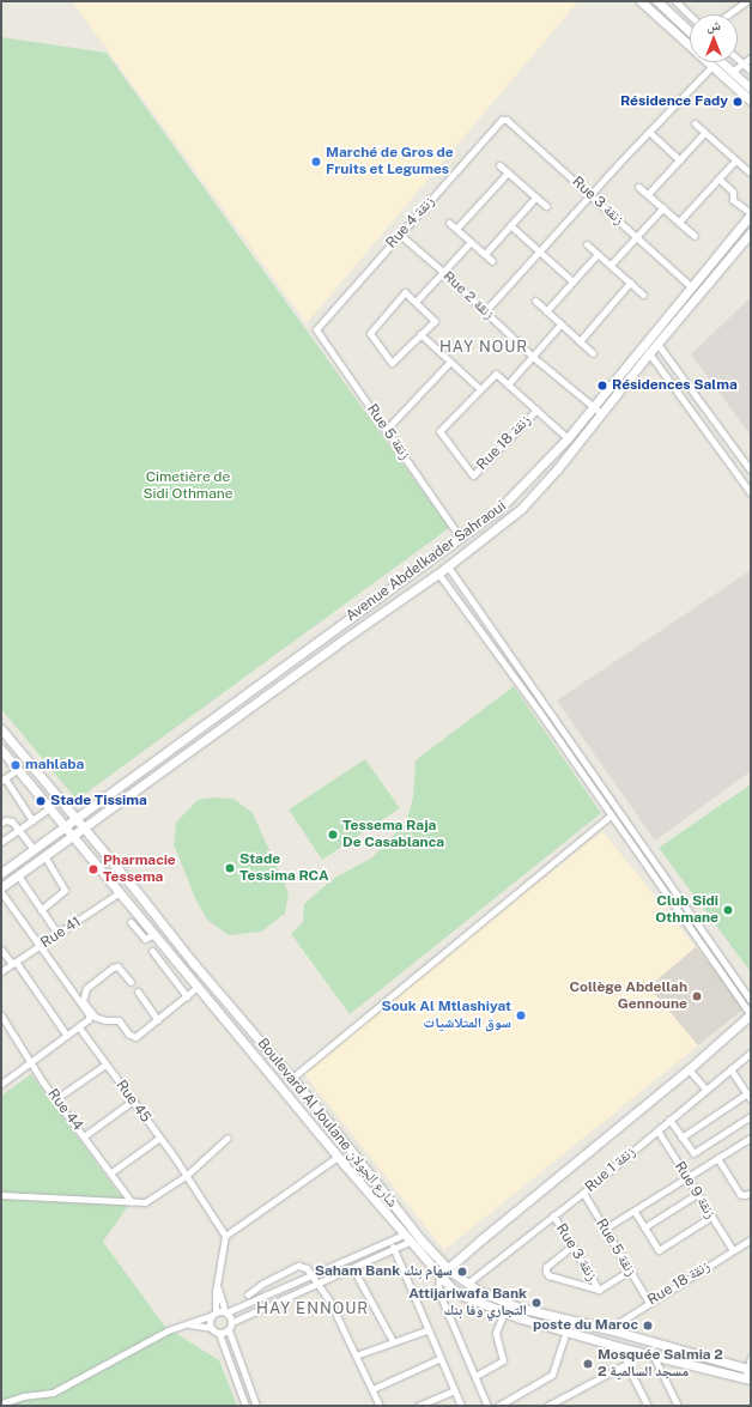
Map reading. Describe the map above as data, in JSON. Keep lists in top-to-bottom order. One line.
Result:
{"streets":{"main road":["Avenue Abdelkader Sahraoui","Boulevard Al Joulane شارع الجولان"],"street":["Rue 3 زنقة","Rue 4 زنقة","Rue 2 زنقة","Rue 5 زنقة","Rue 18 زنقة","Rue 41","Rue 45","Rue 44","Rue 1 زنقة","Rue 9 زنقة"]},"crossings":[["Rue 3 زنقة","Rue 4 زنقة"],["Rue 3 زنقة","Avenue Abdelkader Sahraoui"],["Rue 3 زنقة","Rue 1 زنقة"],["Rue 4 زنقة","Rue 2 زنقة"],["Rue 4 زنقة","Rue 5 زنقة"],["Rue 2 زنقة","Avenue Abdelkader Sahraoui"],["Rue 5 زنقة","Rue 18 زنقة"],["Rue 5 زنقة","Avenue Abdelkader Sahraoui"],["Rue 5 زنقة","Rue 1 زنقة"],["Rue 18 زنقة","Boulevard Al Joulane شارع الجولان"],["Rue 18 زنقة","Rue 9 زنقة"],["Avenue Abdelkader Sahraoui","Boulevard Al Joulane شارع الجولان"],["Rue 41","Boulevard Al Joulane شارع الجولان"],["Boulevard Al Joulane شارع الجولان","Rue 1 زنقة"],["Rue 1 زنقة","Rue 9 زنقة"]],"districts":["HAY NOUR","HAY ENNOUR"],"parks":["Cimetière de Sidi Othmane"],"places":["Résidence Fady","Marché de Gros de Fruits et Legumes","Résidences Salma","mahlaba","Stade Tissima","Tessema Raja De Casablanca","Stade Tessima RCA","Pharmacie Tessema","Club Sidi Othmane","Collège Abdellah Gennoune","Souk Al Mtlashiyat سوق المتلاشيات","Saham Bank سهام بنك","Attijariwafa Bank التجاري وفا بنك","poste du Maroc","Mosquée Salmia 2 مسجد السالمية 2"],"north":"top"}
